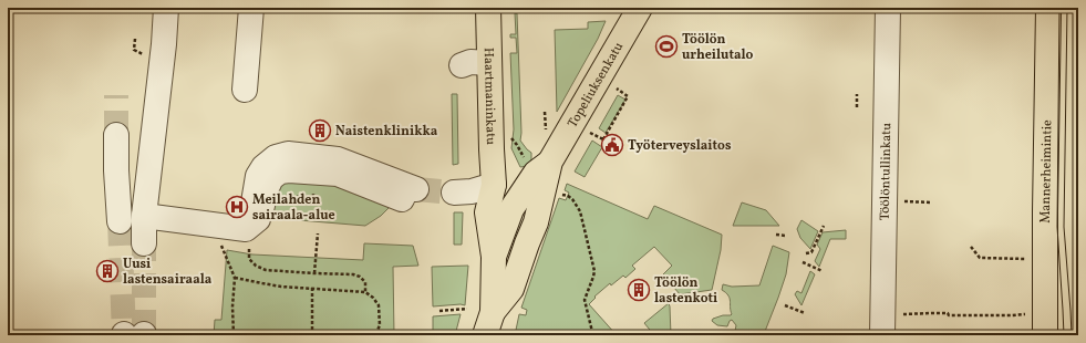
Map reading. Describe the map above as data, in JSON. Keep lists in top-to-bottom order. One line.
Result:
{"streets":{"main road":["Topeliuksenkatu","Haartmaninkatu","Mannerheimintie"],"street":["Töölöntullinkatu"]},"crossings":[["Topeliuksenkatu","Haartmaninkatu"]],"places":{"sports":["Töölön urheilutalo"],"building":["Naistenklinikka","Uusi lastensairaala","Töölön lastenkoti"],"public building":["Työterveyslaitos"],"hospital":["Meilahden sairaala-alue"]}}
